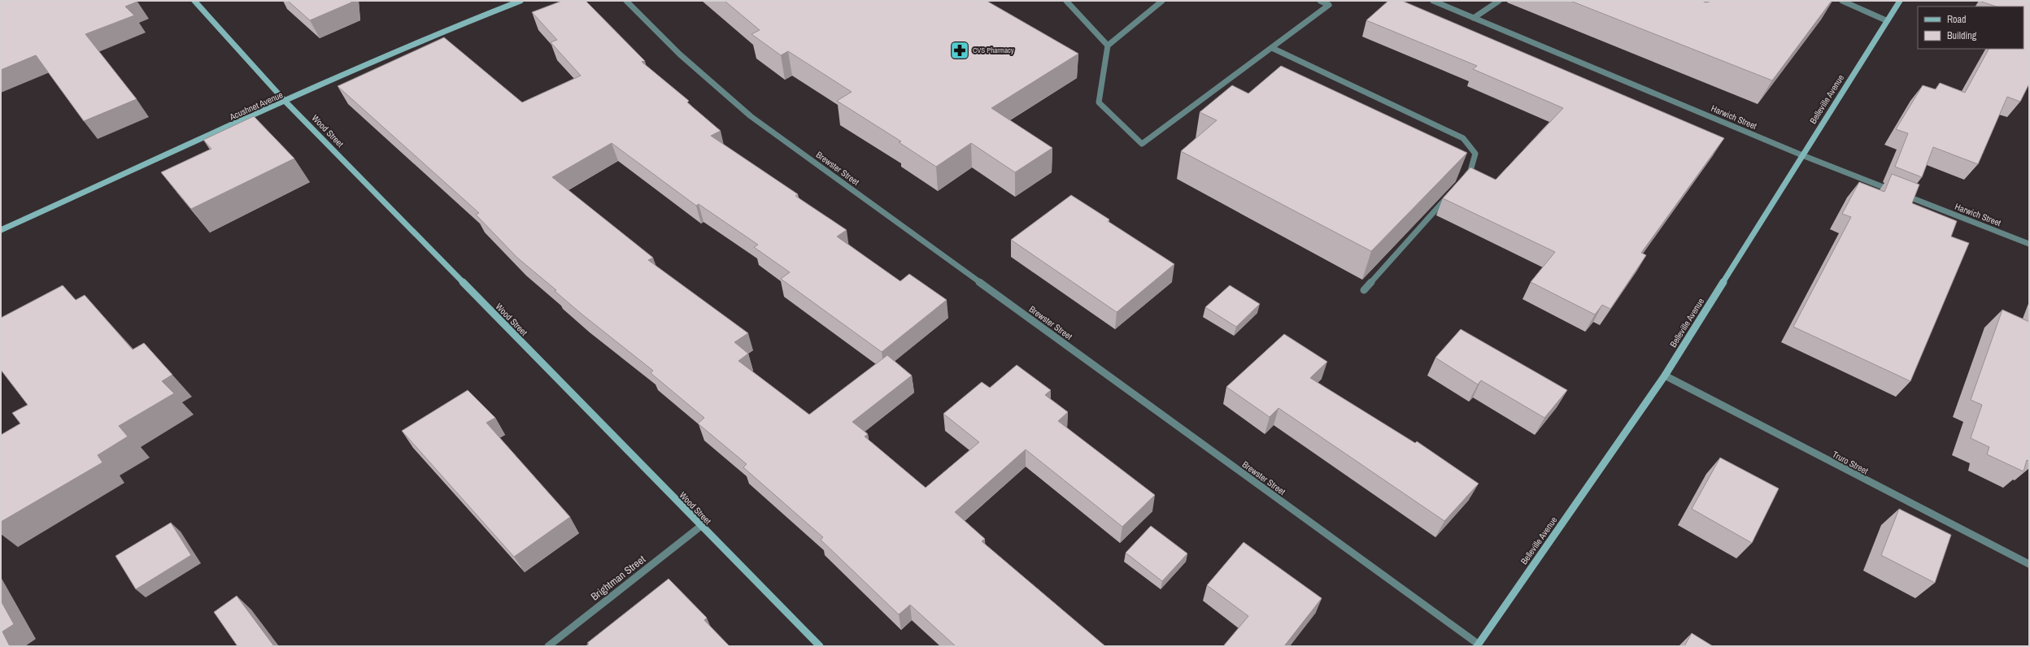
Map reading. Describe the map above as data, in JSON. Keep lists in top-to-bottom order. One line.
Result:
{"streets":{"main road":["Belleville Avenue","Acushnet Avenue","Wood Street"],"street":["Harwich Street","Brewster Street","Truro Street","Brightman Street"]},"crossings":[["Belleville Avenue","Harwich Street"],["Belleville Avenue","Brewster Street"],["Belleville Avenue","Truro Street"],["Acushnet Avenue","Wood Street"],["Wood Street","Brightman Street"]],"places":{"pharmacy":["CVS Pharmacy"]},"legend":["Road","Building"]}
